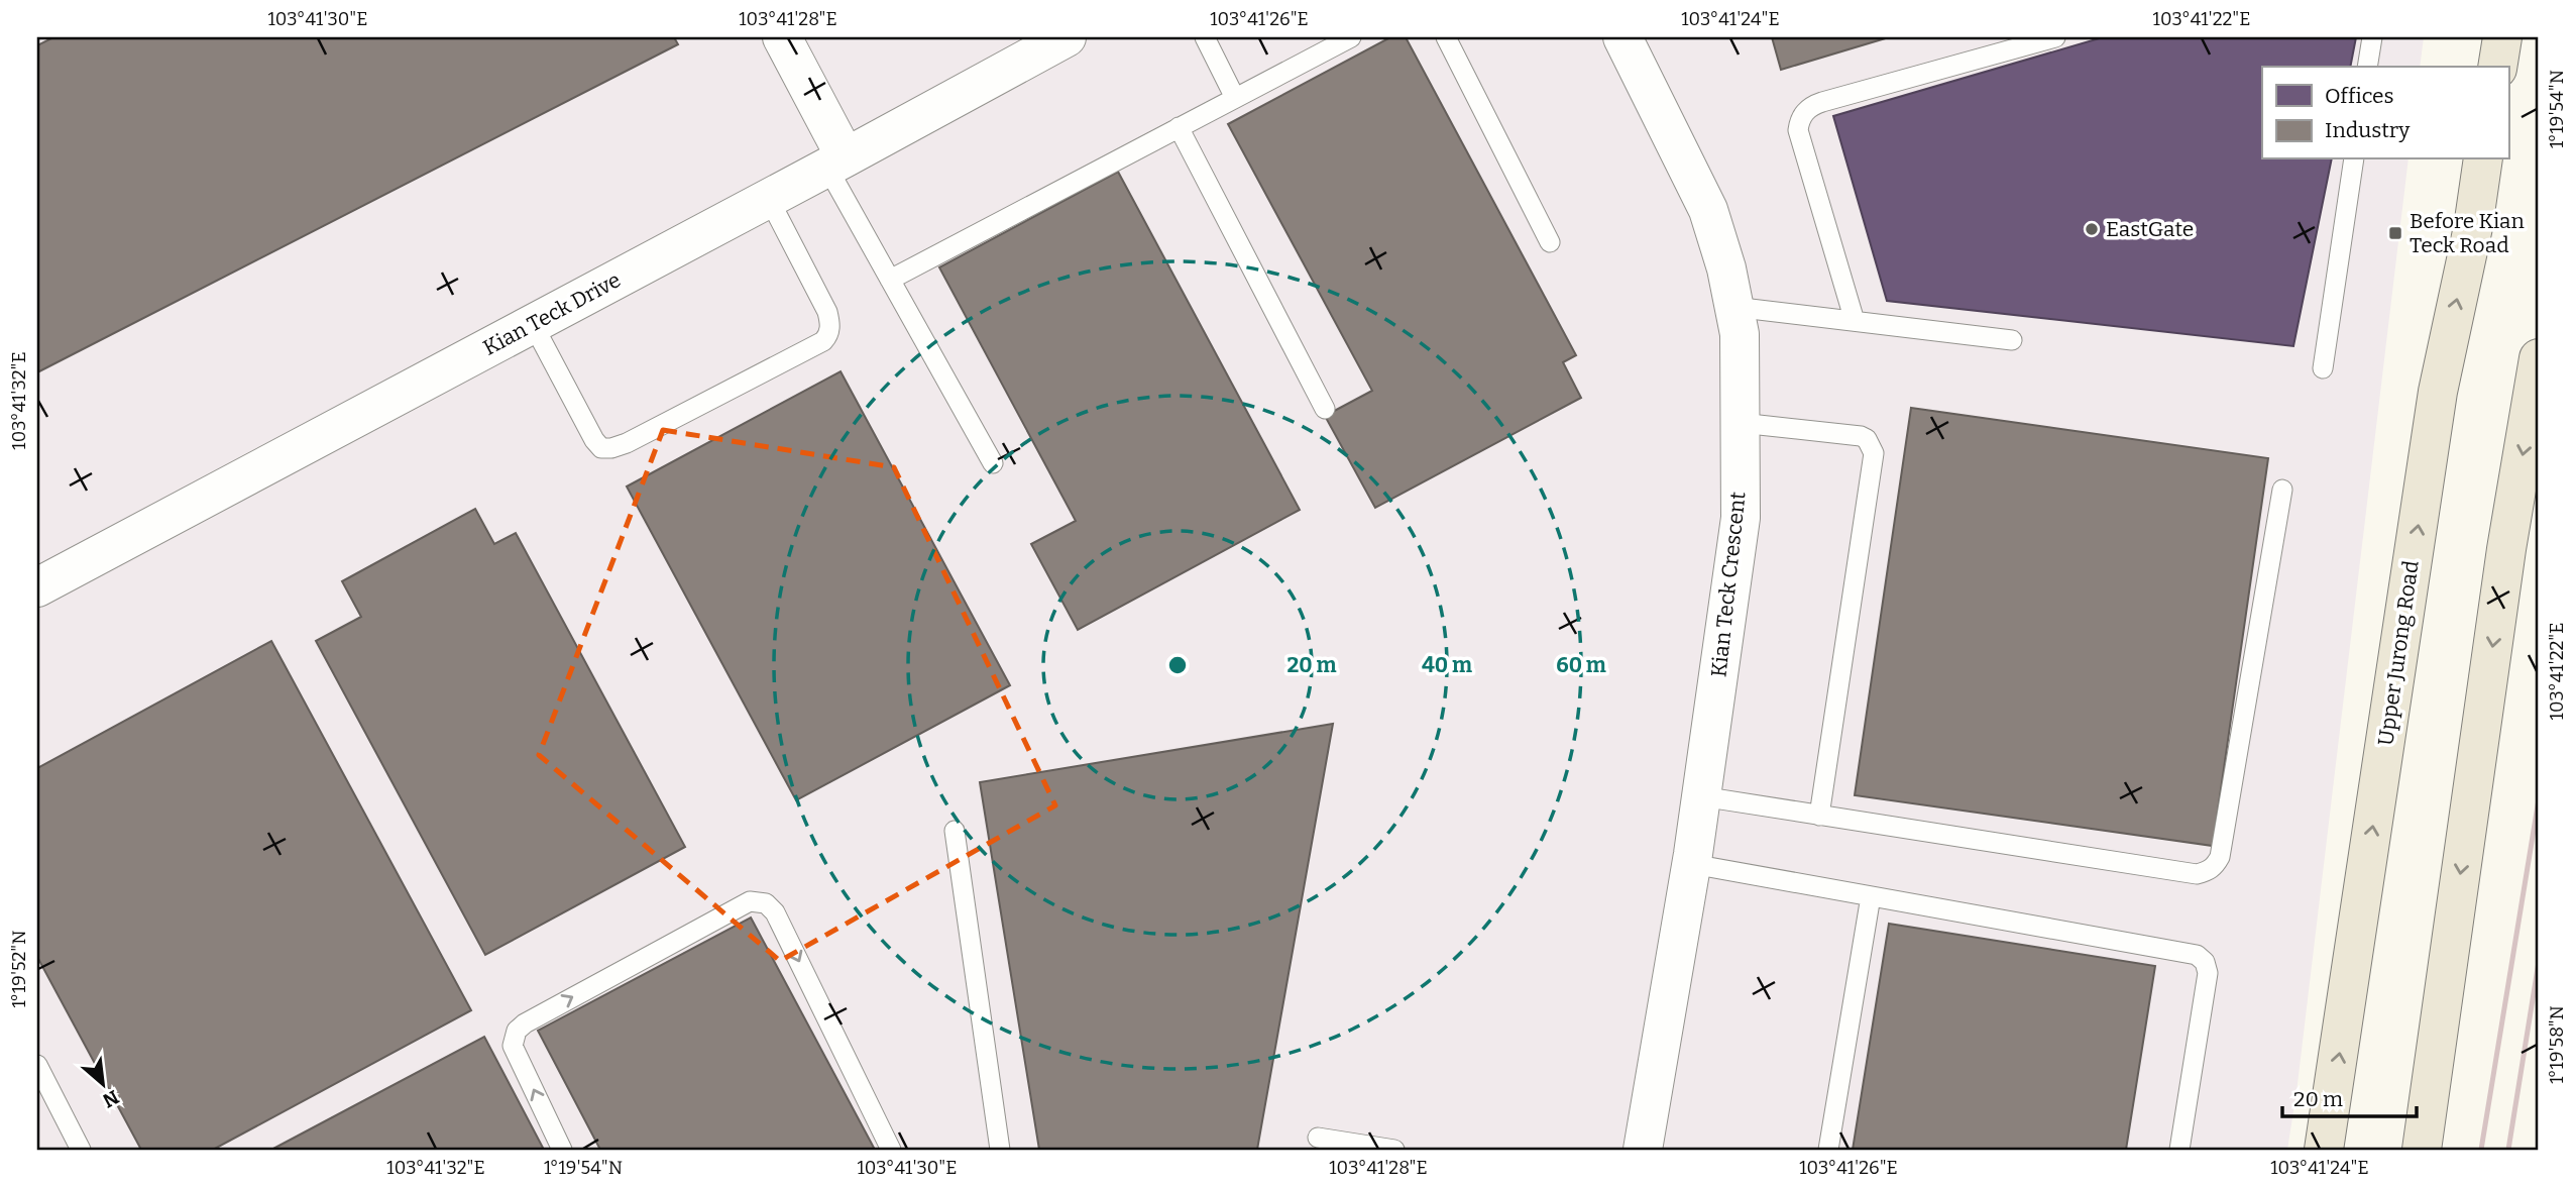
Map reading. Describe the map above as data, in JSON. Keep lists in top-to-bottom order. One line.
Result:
{"streets":{"main road":["Upper Jurong Road"],"street":["Kian Teck Drive","Kian Teck Crescent"]},"places":{"other":["EastGate"],"transit":["Before Kian Teck Road"]},"legend":["Offices","Industry"],"scale_bar":"20 m","north":"bottom right","coordinates":["103°41'30\"E","103°41'28\"E","103°41'26\"E","103°41'24\"E","103°41'22\"E","1°19'54\"N","103°41'32\"E","1°19'52\"N","1°19'58\"N"],"rings":["20 m","40 m","60 m"]}
